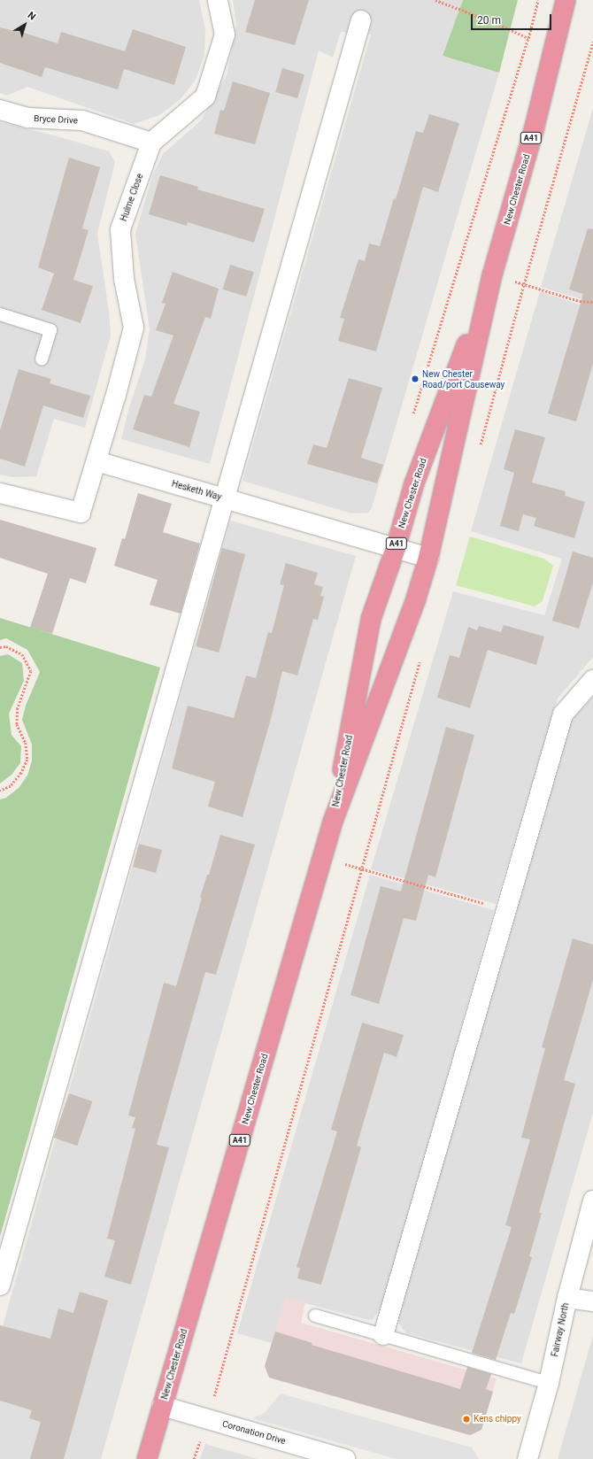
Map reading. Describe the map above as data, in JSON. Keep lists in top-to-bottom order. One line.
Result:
{"streets":{"highway":["A41","New Chester Road"],"street":["Bryce Drive","Hulme Close","Hesketh Way","Fairway North","Coronation Drive"]},"crossings":[["Bryce Drive","Hulme Close"],["New Chester Road","Hesketh Way"],["New Chester Road","Coronation Drive"],["Hulme Close","Hesketh Way"]],"places":["New Chester Road/port Causeway","Kens chippy"],"scale_bar":"20 m","north":"top right"}
